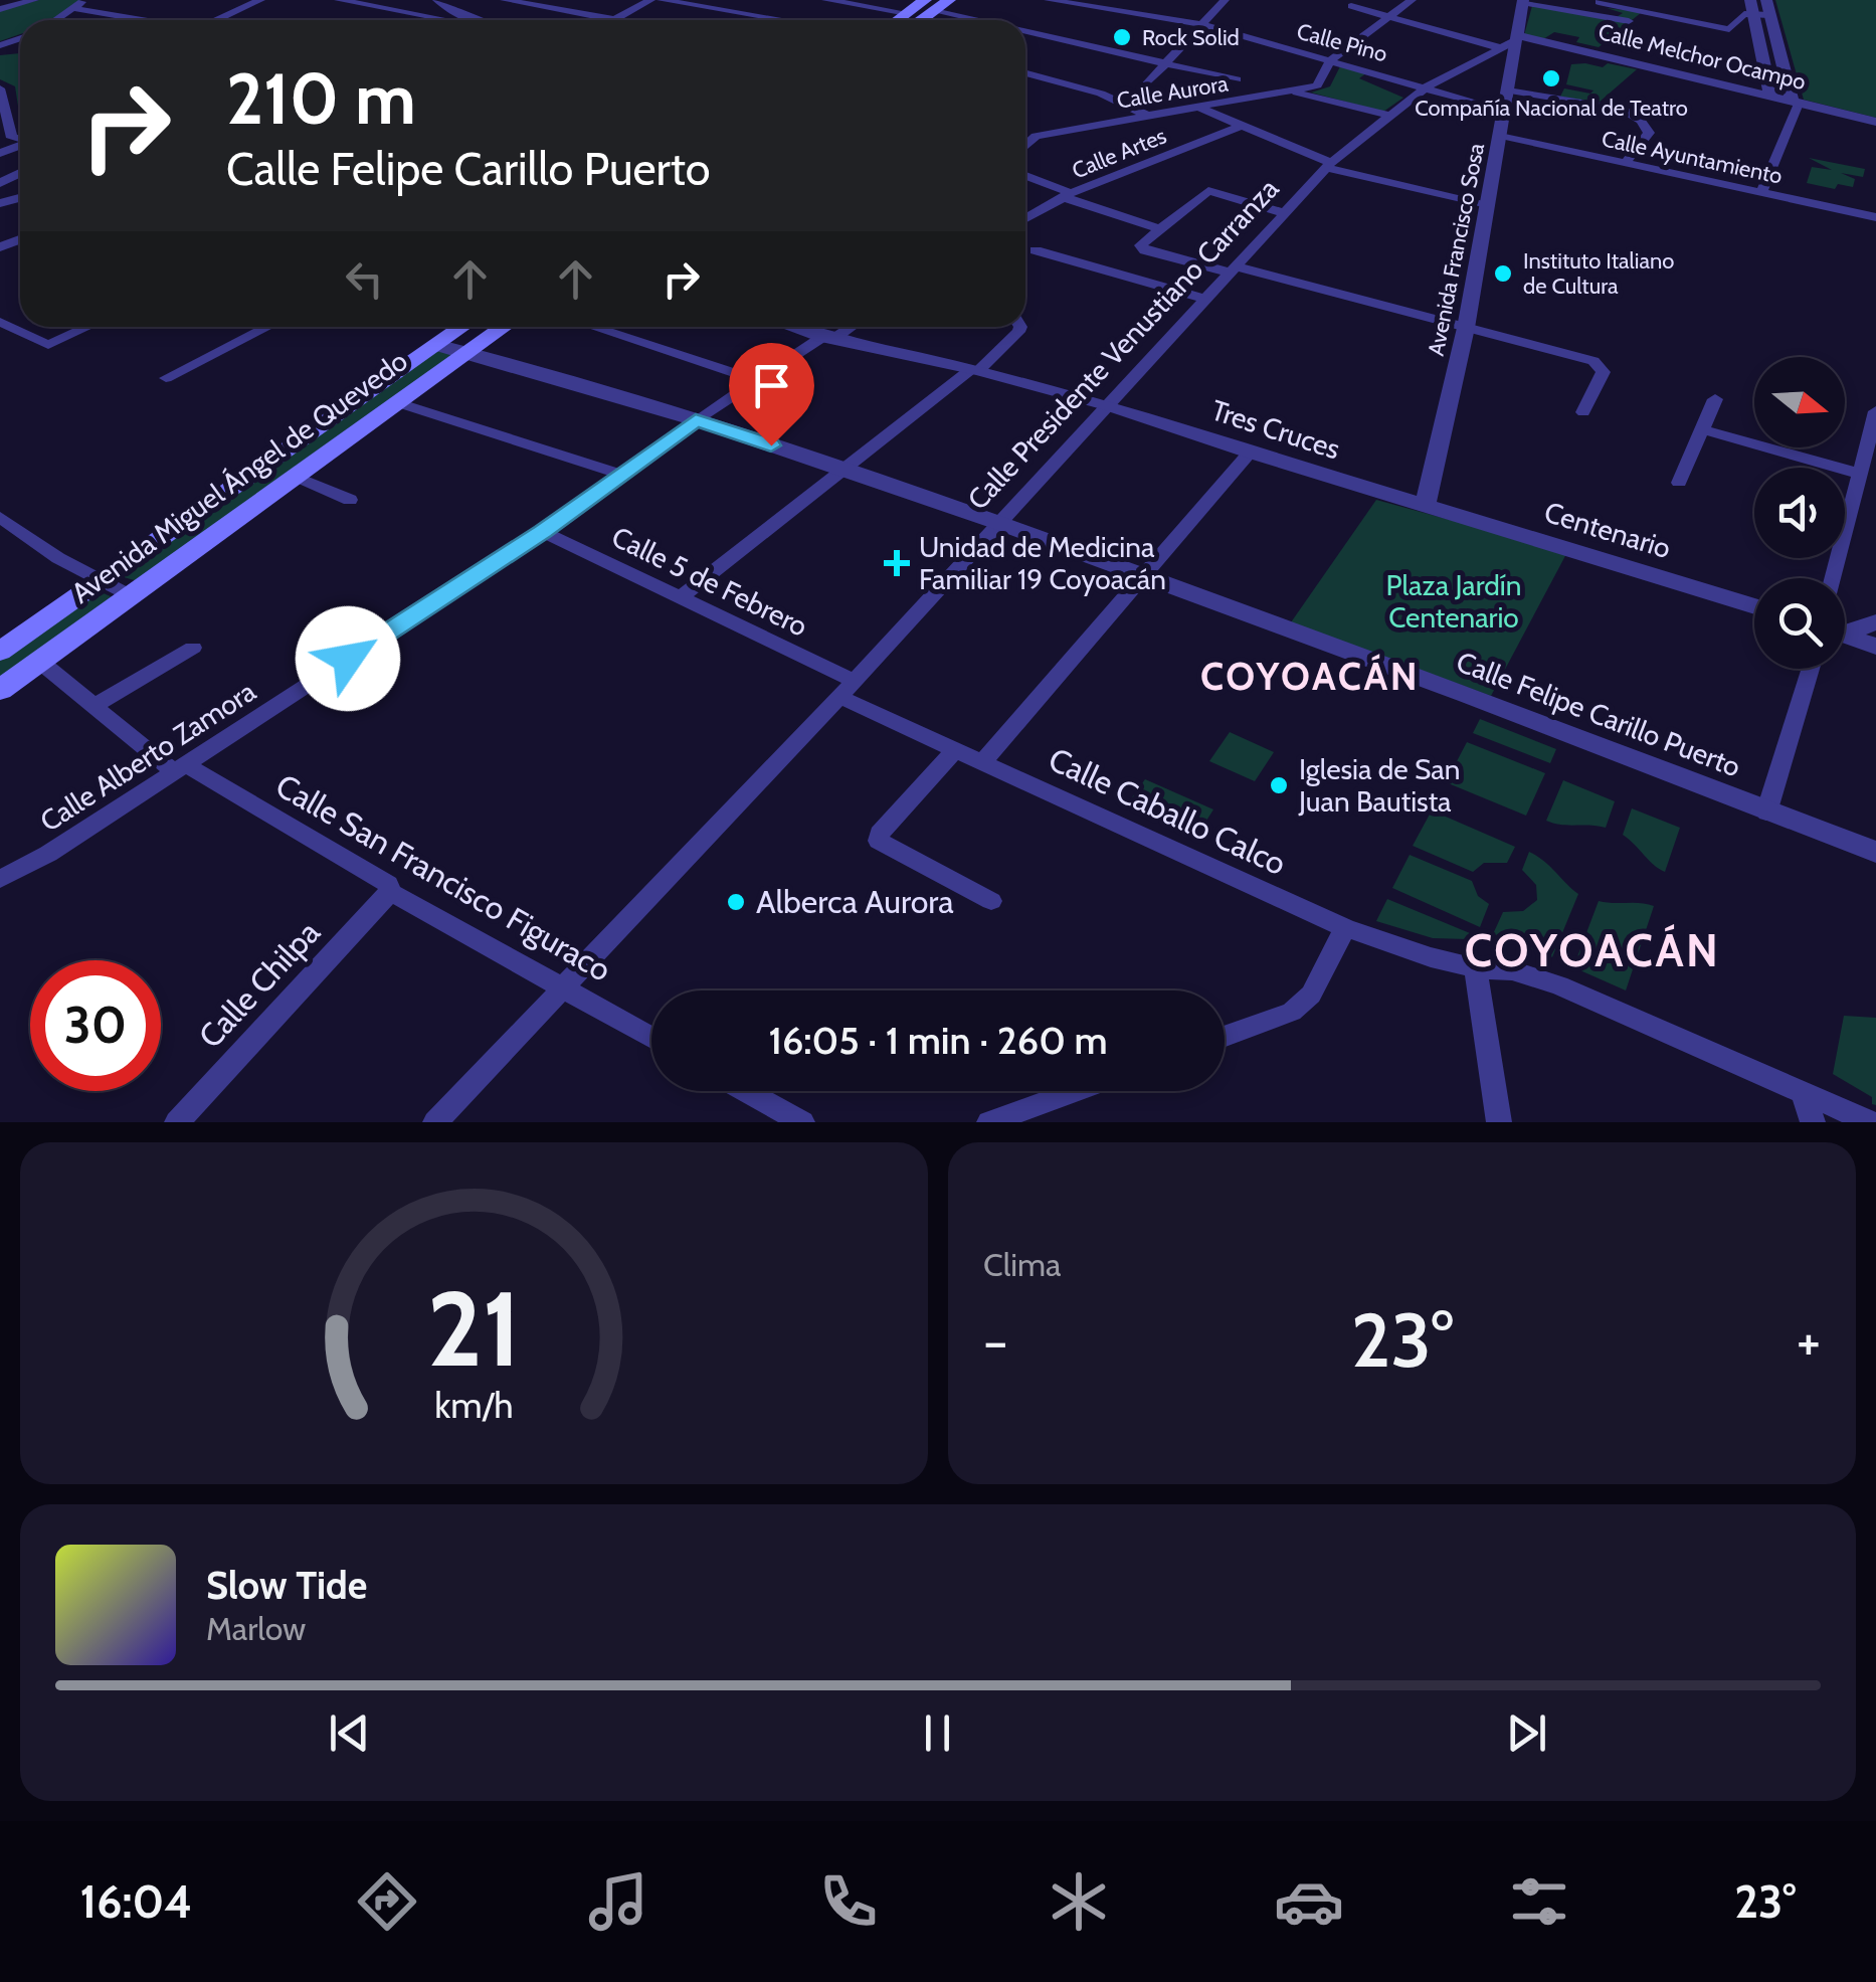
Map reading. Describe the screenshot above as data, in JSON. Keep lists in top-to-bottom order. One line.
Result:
{"streets":{"main road":["Avenida Miguel Ángel de Quevedo"],"street":["Calle Pino","Calle Melchor Ocampo","Calle Aurora","Calle Artes","Calle Ayuntamiento","Avenida Francisco Sosa","Calle Presidente Venustiano Carranza","Tres Cruces","Centenario","Calle 5 de Febrero","Calle Felipe Carillo Puerto","Calle Alberto Zamora","Calle Caballo Calco","Calle San Francisco Figuraco","Calle Chilpa"]},"crossings":[["Calle Pino","Calle Aurora"],["Calle Pino","Avenida Francisco Sosa"],["Calle Pino","Calle Presidente Venustiano Carranza"],["Calle Melchor Ocampo","Avenida Francisco Sosa"],["Calle Melchor Ocampo","Calle Presidente Venustiano Carranza"],["Calle Ayuntamiento","Avenida Francisco Sosa"],["Avenida Francisco Sosa","Calle Presidente Venustiano Carranza"],["Avenida Francisco Sosa","Tres Cruces"],["Avenida Francisco Sosa","Centenario"],["Calle Presidente Venustiano Carranza","Tres Cruces"],["Calle Presidente Venustiano Carranza","Calle 5 de Febrero"],["Calle Presidente Venustiano Carranza","Calle Felipe Carillo Puerto"],["Calle Presidente Venustiano Carranza","Calle Caballo Calco"],["Calle Presidente Venustiano Carranza","Calle San Francisco Figuraco"],["Tres Cruces","Centenario"],["Tres Cruces","Calle Alberto Zamora"],["Avenida Miguel Ángel de Quevedo","Calle Felipe Carillo Puerto"],["Avenida Miguel Ángel de Quevedo","Calle San Francisco Figuraco"],["Calle 5 de Febrero","Calle Alberto Zamora"],["Calle 5 de Febrero","Calle Caballo Calco"],["Calle Felipe Carillo Puerto","Calle Alberto Zamora"],["Calle Alberto Zamora","Calle San Francisco Figuraco"],["Calle San Francisco Figuraco","Calle Chilpa"]],"districts":["COYOACÁN","COYOACÁN"],"parks":["Plaza Jardín Centenario"],"places":{"other":["Rock Solid","Compañía Nacional de Teatro","Instituto Italiano de Cultura","Iglesia de San Juan Bautista","Alberca Aurora"],"health":["Unidad de Medicina Familiar 19 Coyoacán"]},"north":"right","page":{"turn":["210 m","Calle Felipe Carillo Puerto"],"limit":"30","trip":"16:05 · 1 min · 260 m","tile":"Clima","heat":["−","23°","+"],"song":["Slow Tide","Marlow"],"tabs":["16:04","23°"],"gauge":["21","km/h"]}}
